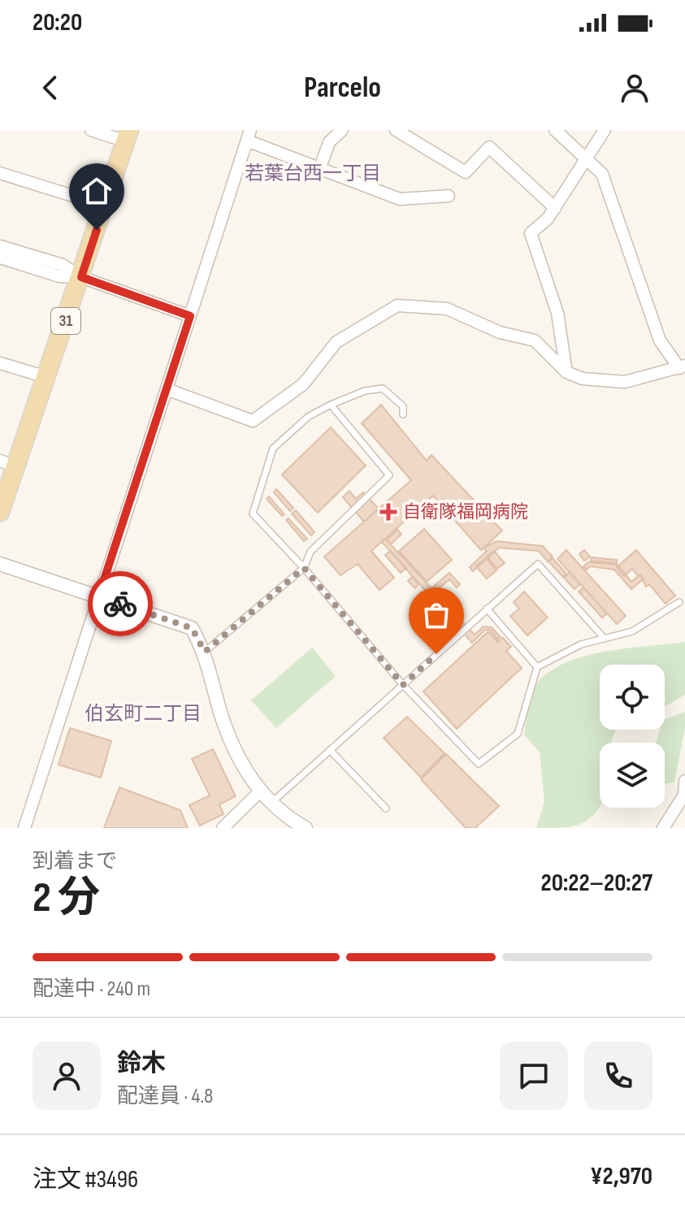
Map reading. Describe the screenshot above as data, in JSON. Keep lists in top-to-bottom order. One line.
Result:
{"streets":{"main road":["31"]},"districts":["若葉台西一丁目","伯玄町二丁目"],"places":{"health":["自衛隊福岡病院"]},"page":{"status":"20:20","header":"Parcelo","heading":["2 分","到着まで","20:22–20:27"],"panel":["鈴木","配達員 · 4.8","注文 #3496","¥2,970"],"bar":"配達中 · 240 m"}}
